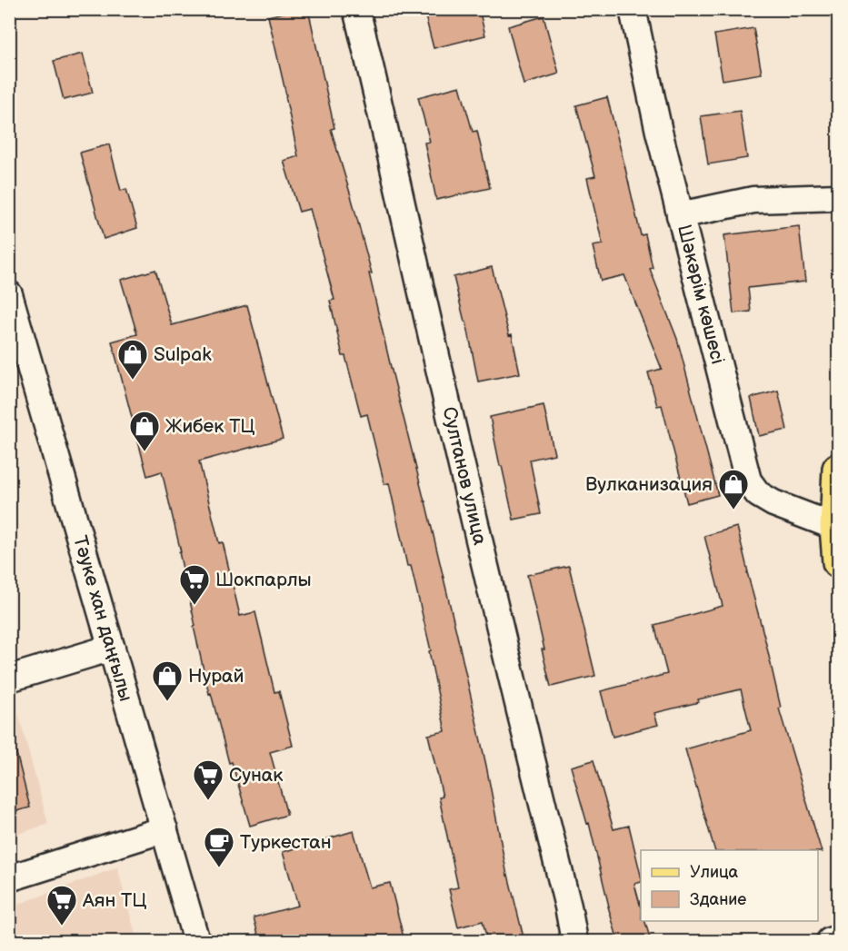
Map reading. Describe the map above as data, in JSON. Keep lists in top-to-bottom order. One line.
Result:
{"streets":{"street":["Шәкәрім көшесі","Султанов улица","Тәуке хан даңғылы"]},"places":{"shop":["Sulpak","Жибек ТЦ","Вулканизация","Нурай"],"supermarket":["Шокпарлы","Сунак","Аян ТЦ"],"cafe":["Туркестан"]},"legend":["Улица","Здание"]}
